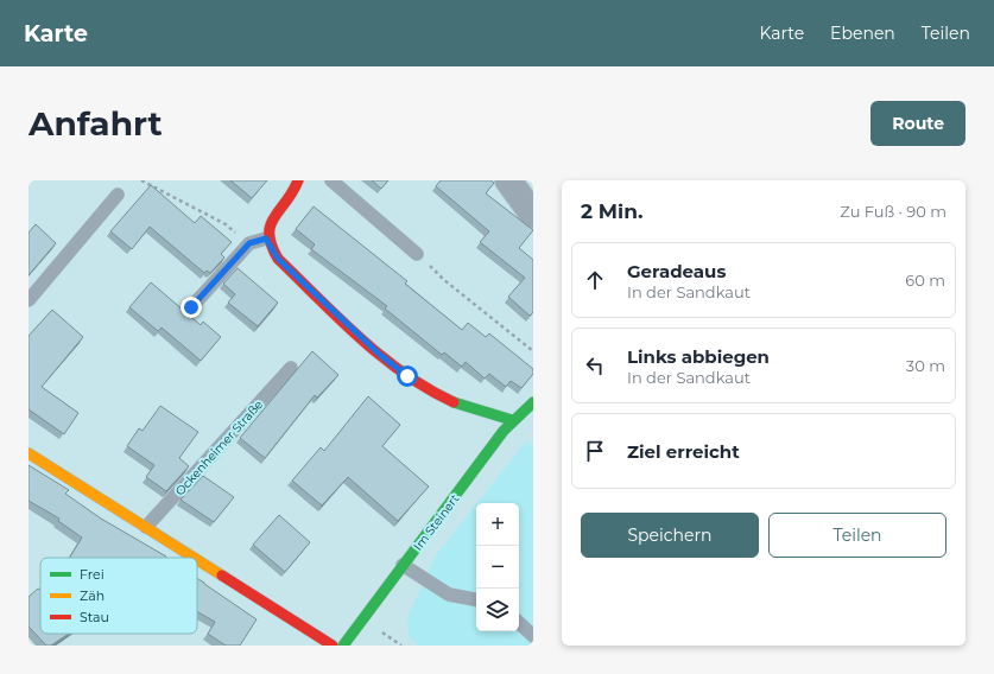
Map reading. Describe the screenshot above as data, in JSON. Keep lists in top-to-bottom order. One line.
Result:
{"streets":{"street":["Im Steinert"],"lane":["Ockenheimer Straße"]},"legend":["Frei","Zäh","Stau"],"page":{"header":"Karte","nav":["Karte","Ebenen","Teilen"],"buttons":["Route",["Speichern","Teilen"]],"title":"Anfahrt","heading":["2 Min.","Zu Fuß · 90 m"],"list":[["Geradeaus","In der Sandkaut","60 m"],["Links abbiegen","In der Sandkaut","30 m"],"Ziel erreicht"],"map_buttons":["+","−"]}}
